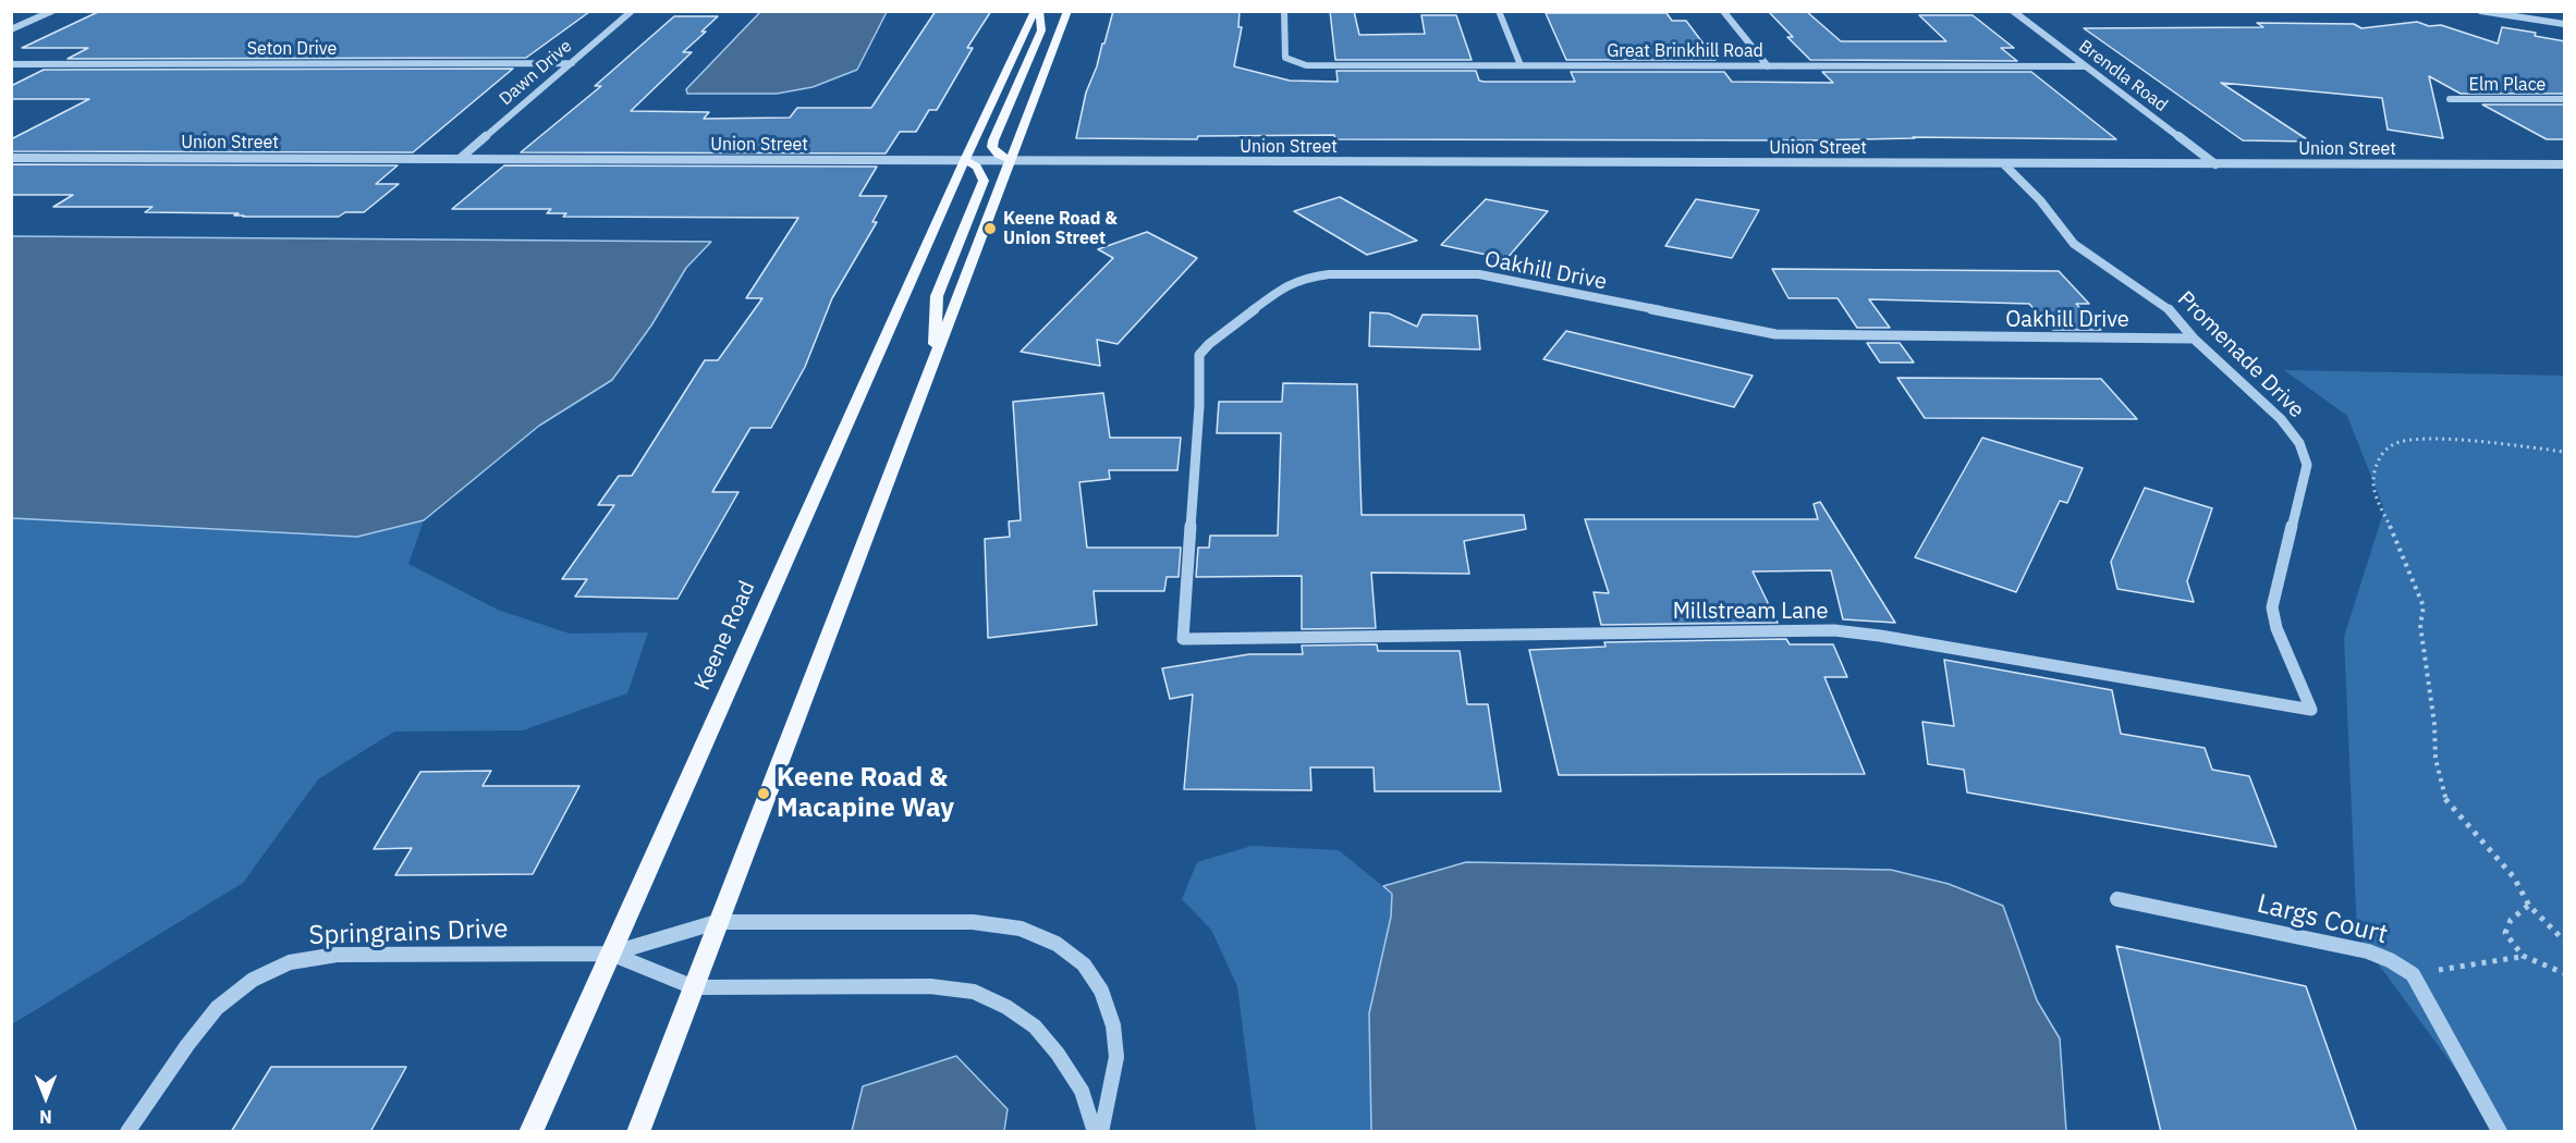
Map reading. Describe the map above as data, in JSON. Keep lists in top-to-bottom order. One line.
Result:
{"streets":{"main road":["Keene Road"],"street":["Seton Drive","Great Brinkhill Road","Dawn Drive","Brendla Road","Elm Place","Union Street","Oakhill Drive","Promenade Drive","Millstream Lane","Largs Court","Springrains Drive"]},"crossings":[["Seton Drive","Dawn Drive"],["Great Brinkhill Road","Brendla Road"],["Dawn Drive","Union Street"],["Brendla Road","Union Street"],["Union Street","Promenade Drive"],["Union Street","Keene Road"],["Oakhill Drive","Promenade Drive"],["Oakhill Drive","Millstream Lane"],["Promenade Drive","Millstream Lane"],["Keene Road","Springrains Drive"]],"places":["Keene Road & Union Street","Keene Road & Macapine Way"],"north":"bottom"}
